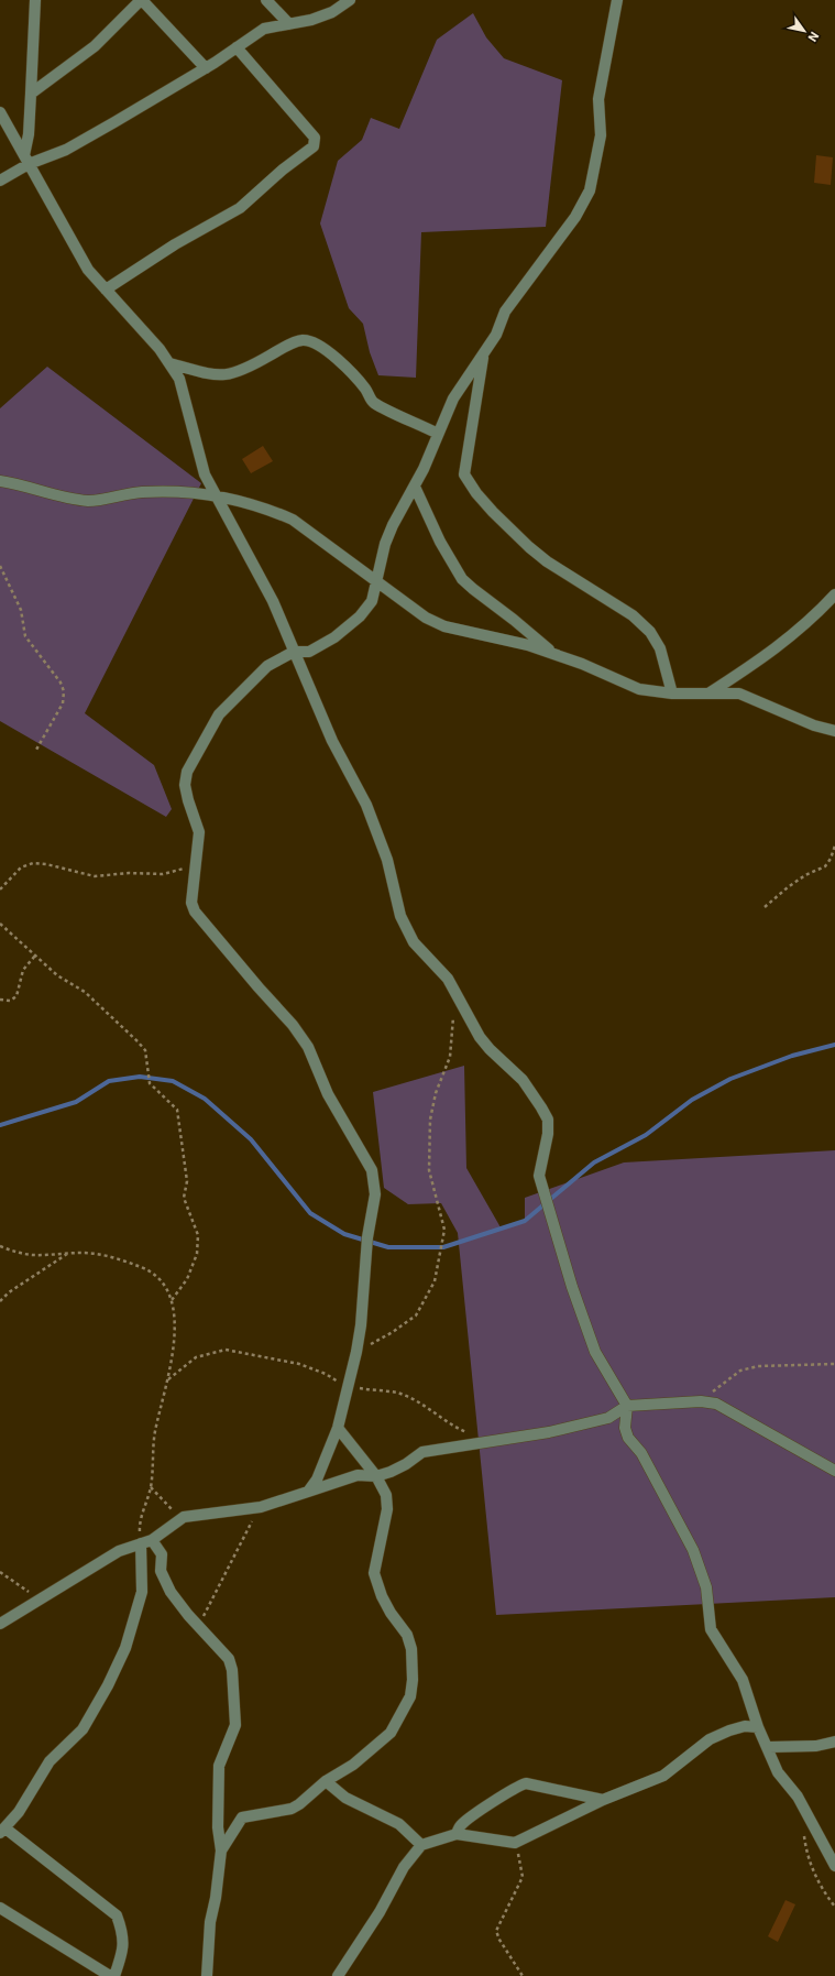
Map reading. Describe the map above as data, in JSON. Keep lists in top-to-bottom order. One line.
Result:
{"north":"bottom right"}
